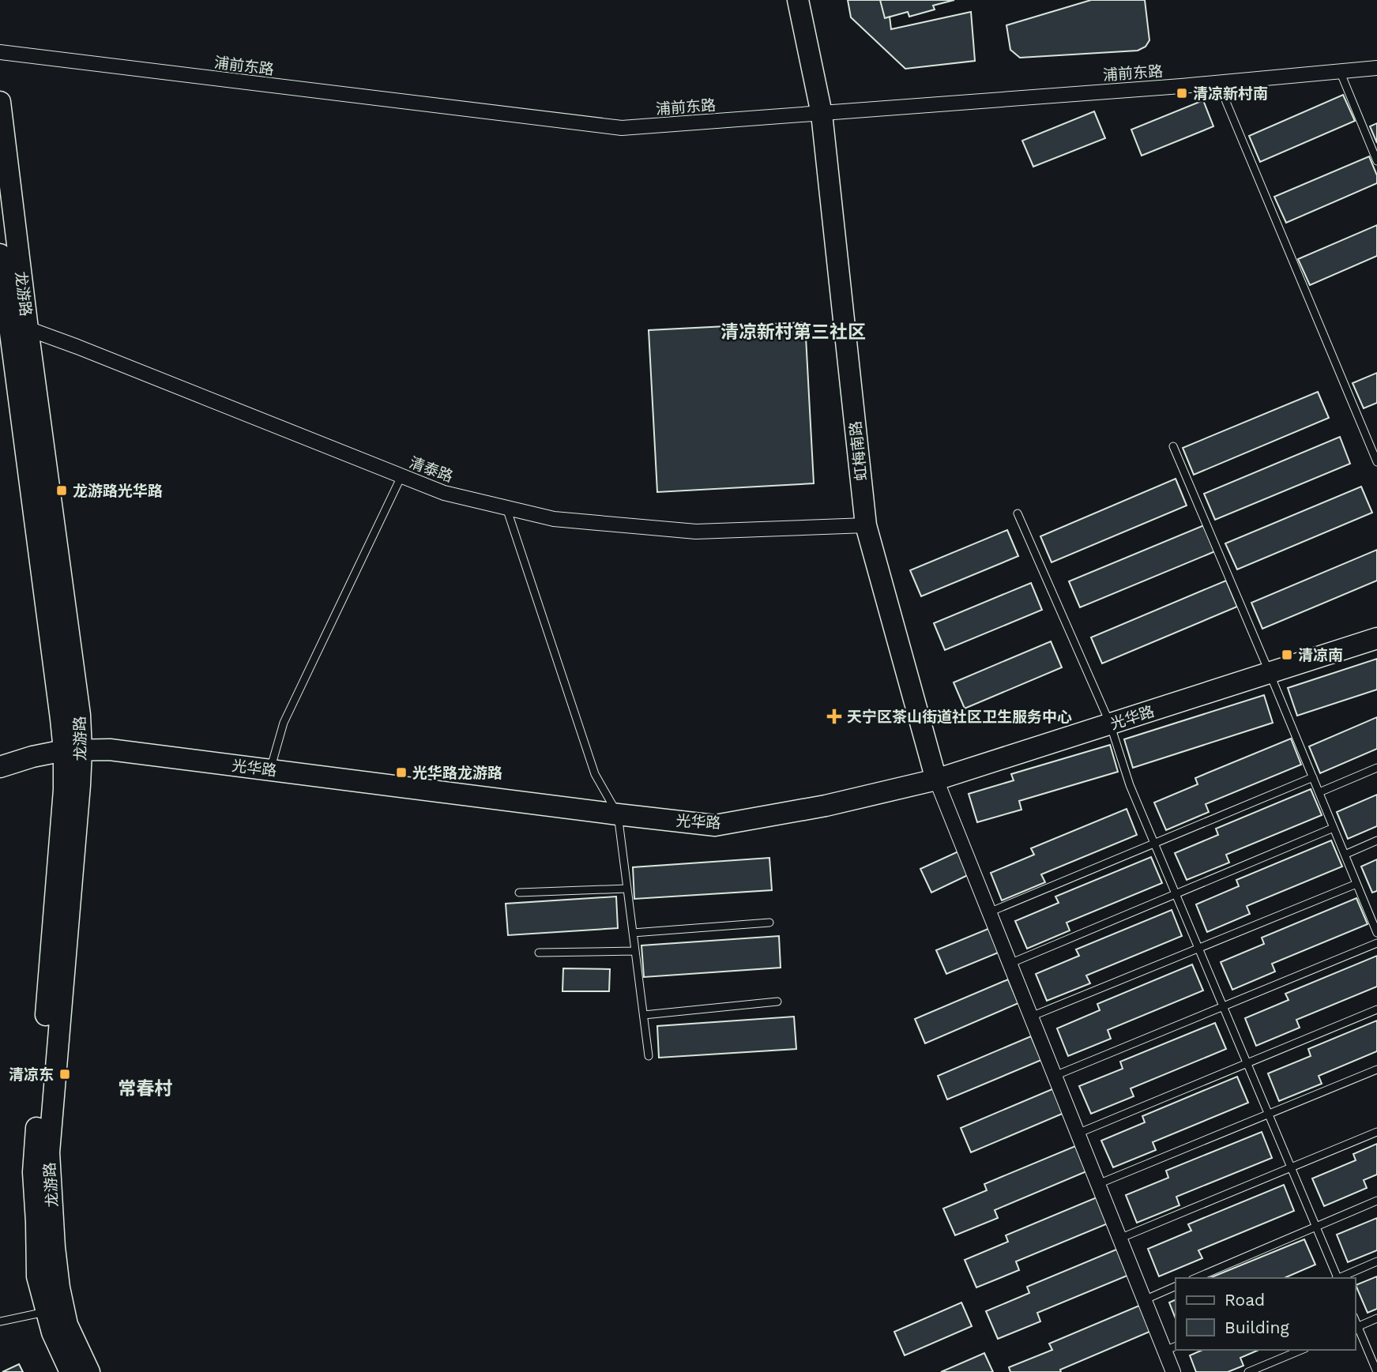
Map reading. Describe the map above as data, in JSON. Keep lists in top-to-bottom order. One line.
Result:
{"streets":{"main road":["龙游路","虹梅南路","光华路"],"street":["浦前东路","清泰路"]},"crossings":[["浦前东路","虹梅南路"],["龙游路","清泰路"],["龙游路","光华路"],["虹梅南路","清泰路"],["虹梅南路","光华路"]],"districts":["清凉新村第三社区","常春村"],"places":{"transit":["清凉新村南","龙游路光华路","清凉南","光华路龙游路","清凉东"],"health":["天宁区茶山街道社区卫生服务中心"]},"legend":["Road","Building"]}
